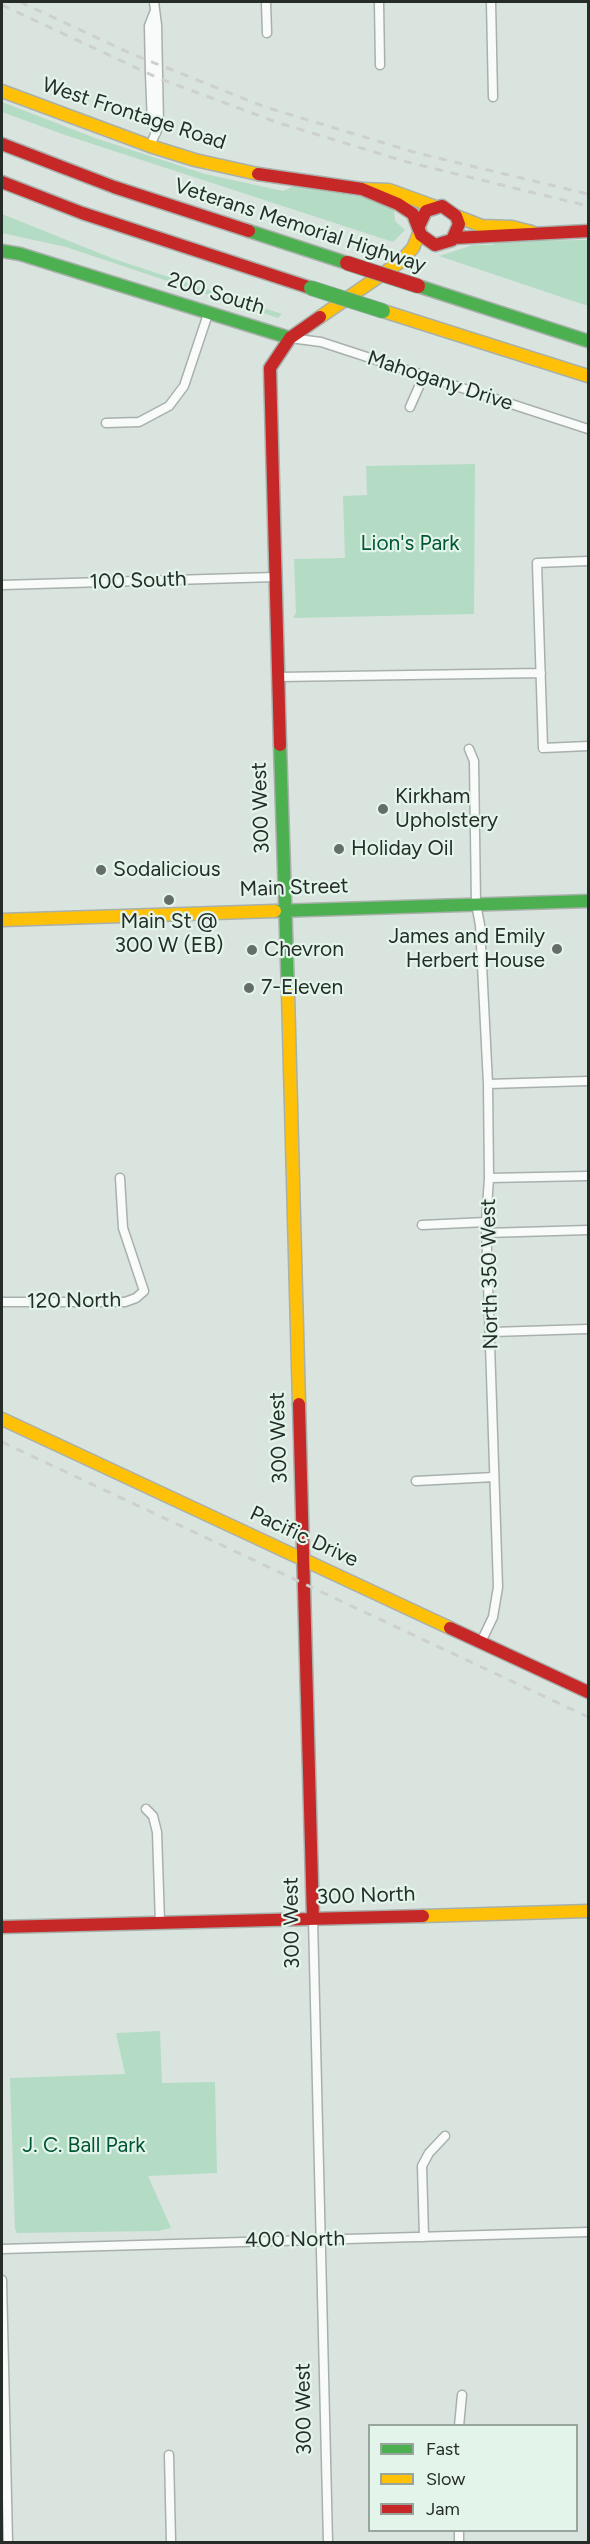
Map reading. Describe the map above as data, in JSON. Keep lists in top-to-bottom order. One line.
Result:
{"streets":{"main road":["West Frontage Road","Veterans Memorial Highway","200 South","300 West","Main Street","Pacific Drive","300 North"],"street":["Mahogany Drive","100 South","North 350 West","120 North","400 North"]},"crossings":[["200 South","Mahogany Drive"],["200 South","300 West"],["Mahogany Drive","300 West"],["100 South","300 West"],["300 West","Main Street"],["300 West","Pacific Drive"],["300 West","300 North"],["300 West","400 North"],["Main Street","North 350 West"],["North 350 West","Pacific Drive"]],"parks":["Lion's Park","J. C. Ball Park"],"places":["Kirkham Upholstery","Holiday Oil","Sodalicious","Main St @ 300 W (EB)","James and Emily Herbert House","Chevron","7-Eleven"],"legend":["Fast","Slow","Jam"]}
